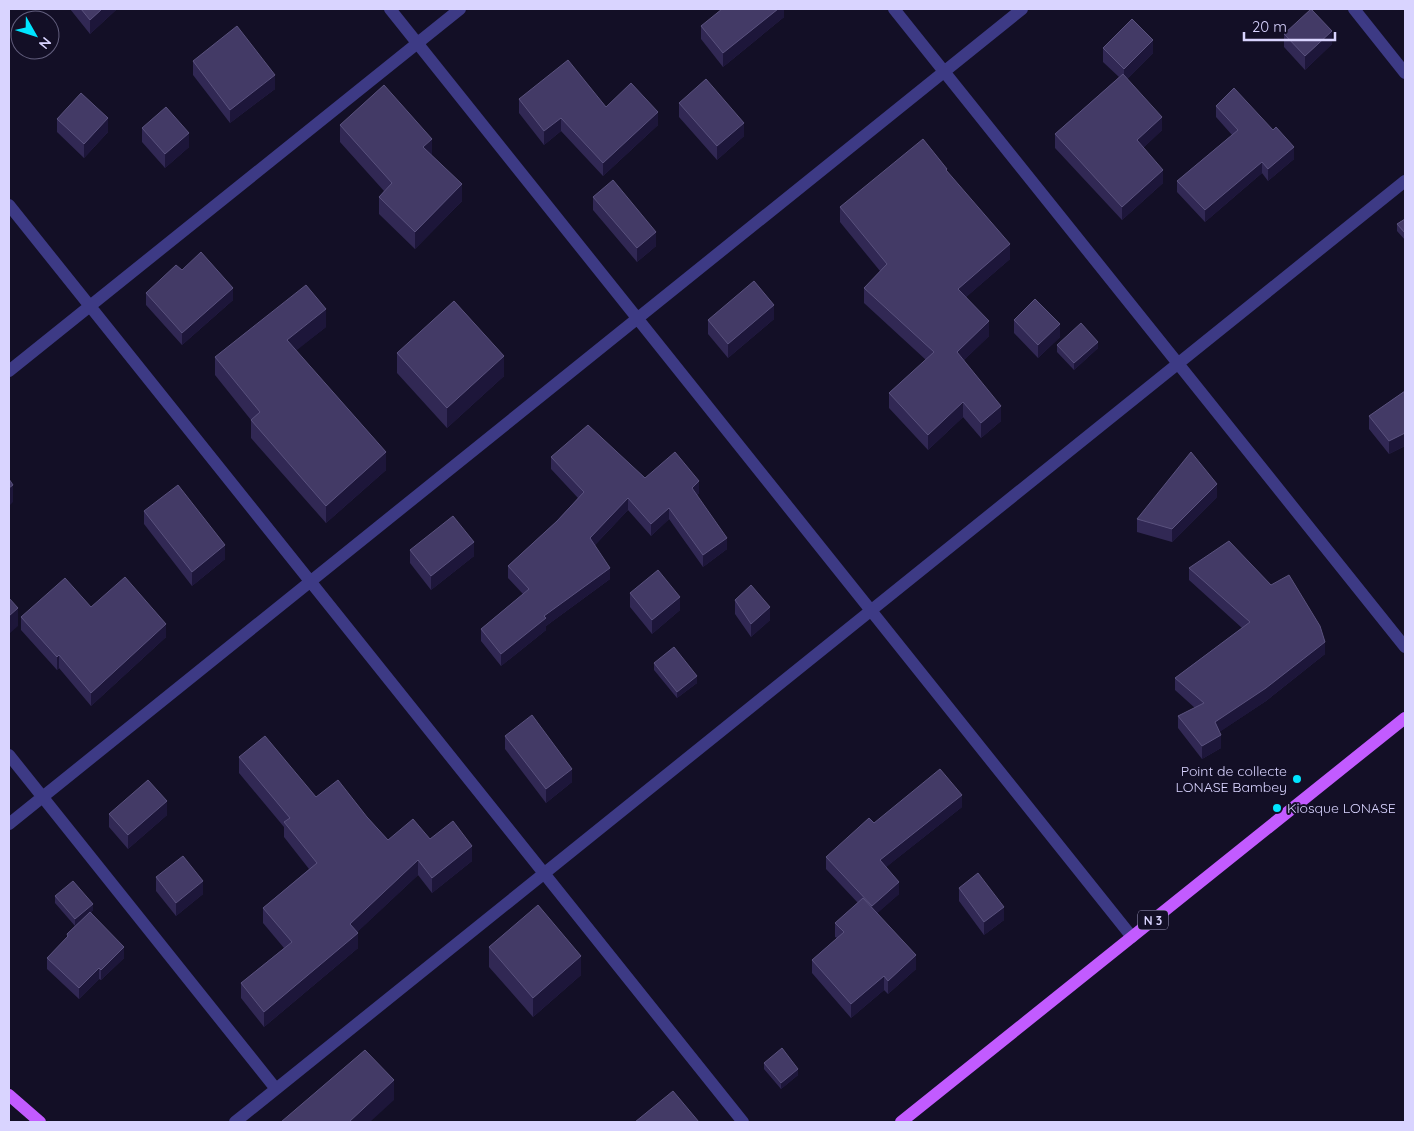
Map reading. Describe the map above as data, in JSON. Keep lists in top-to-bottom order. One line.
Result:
{"streets":{"main road":["N 3"]},"places":["Point de collecte LONASE Bambey","Kiosque LONASE"],"scale_bar":"20 m","north":"bottom right"}
